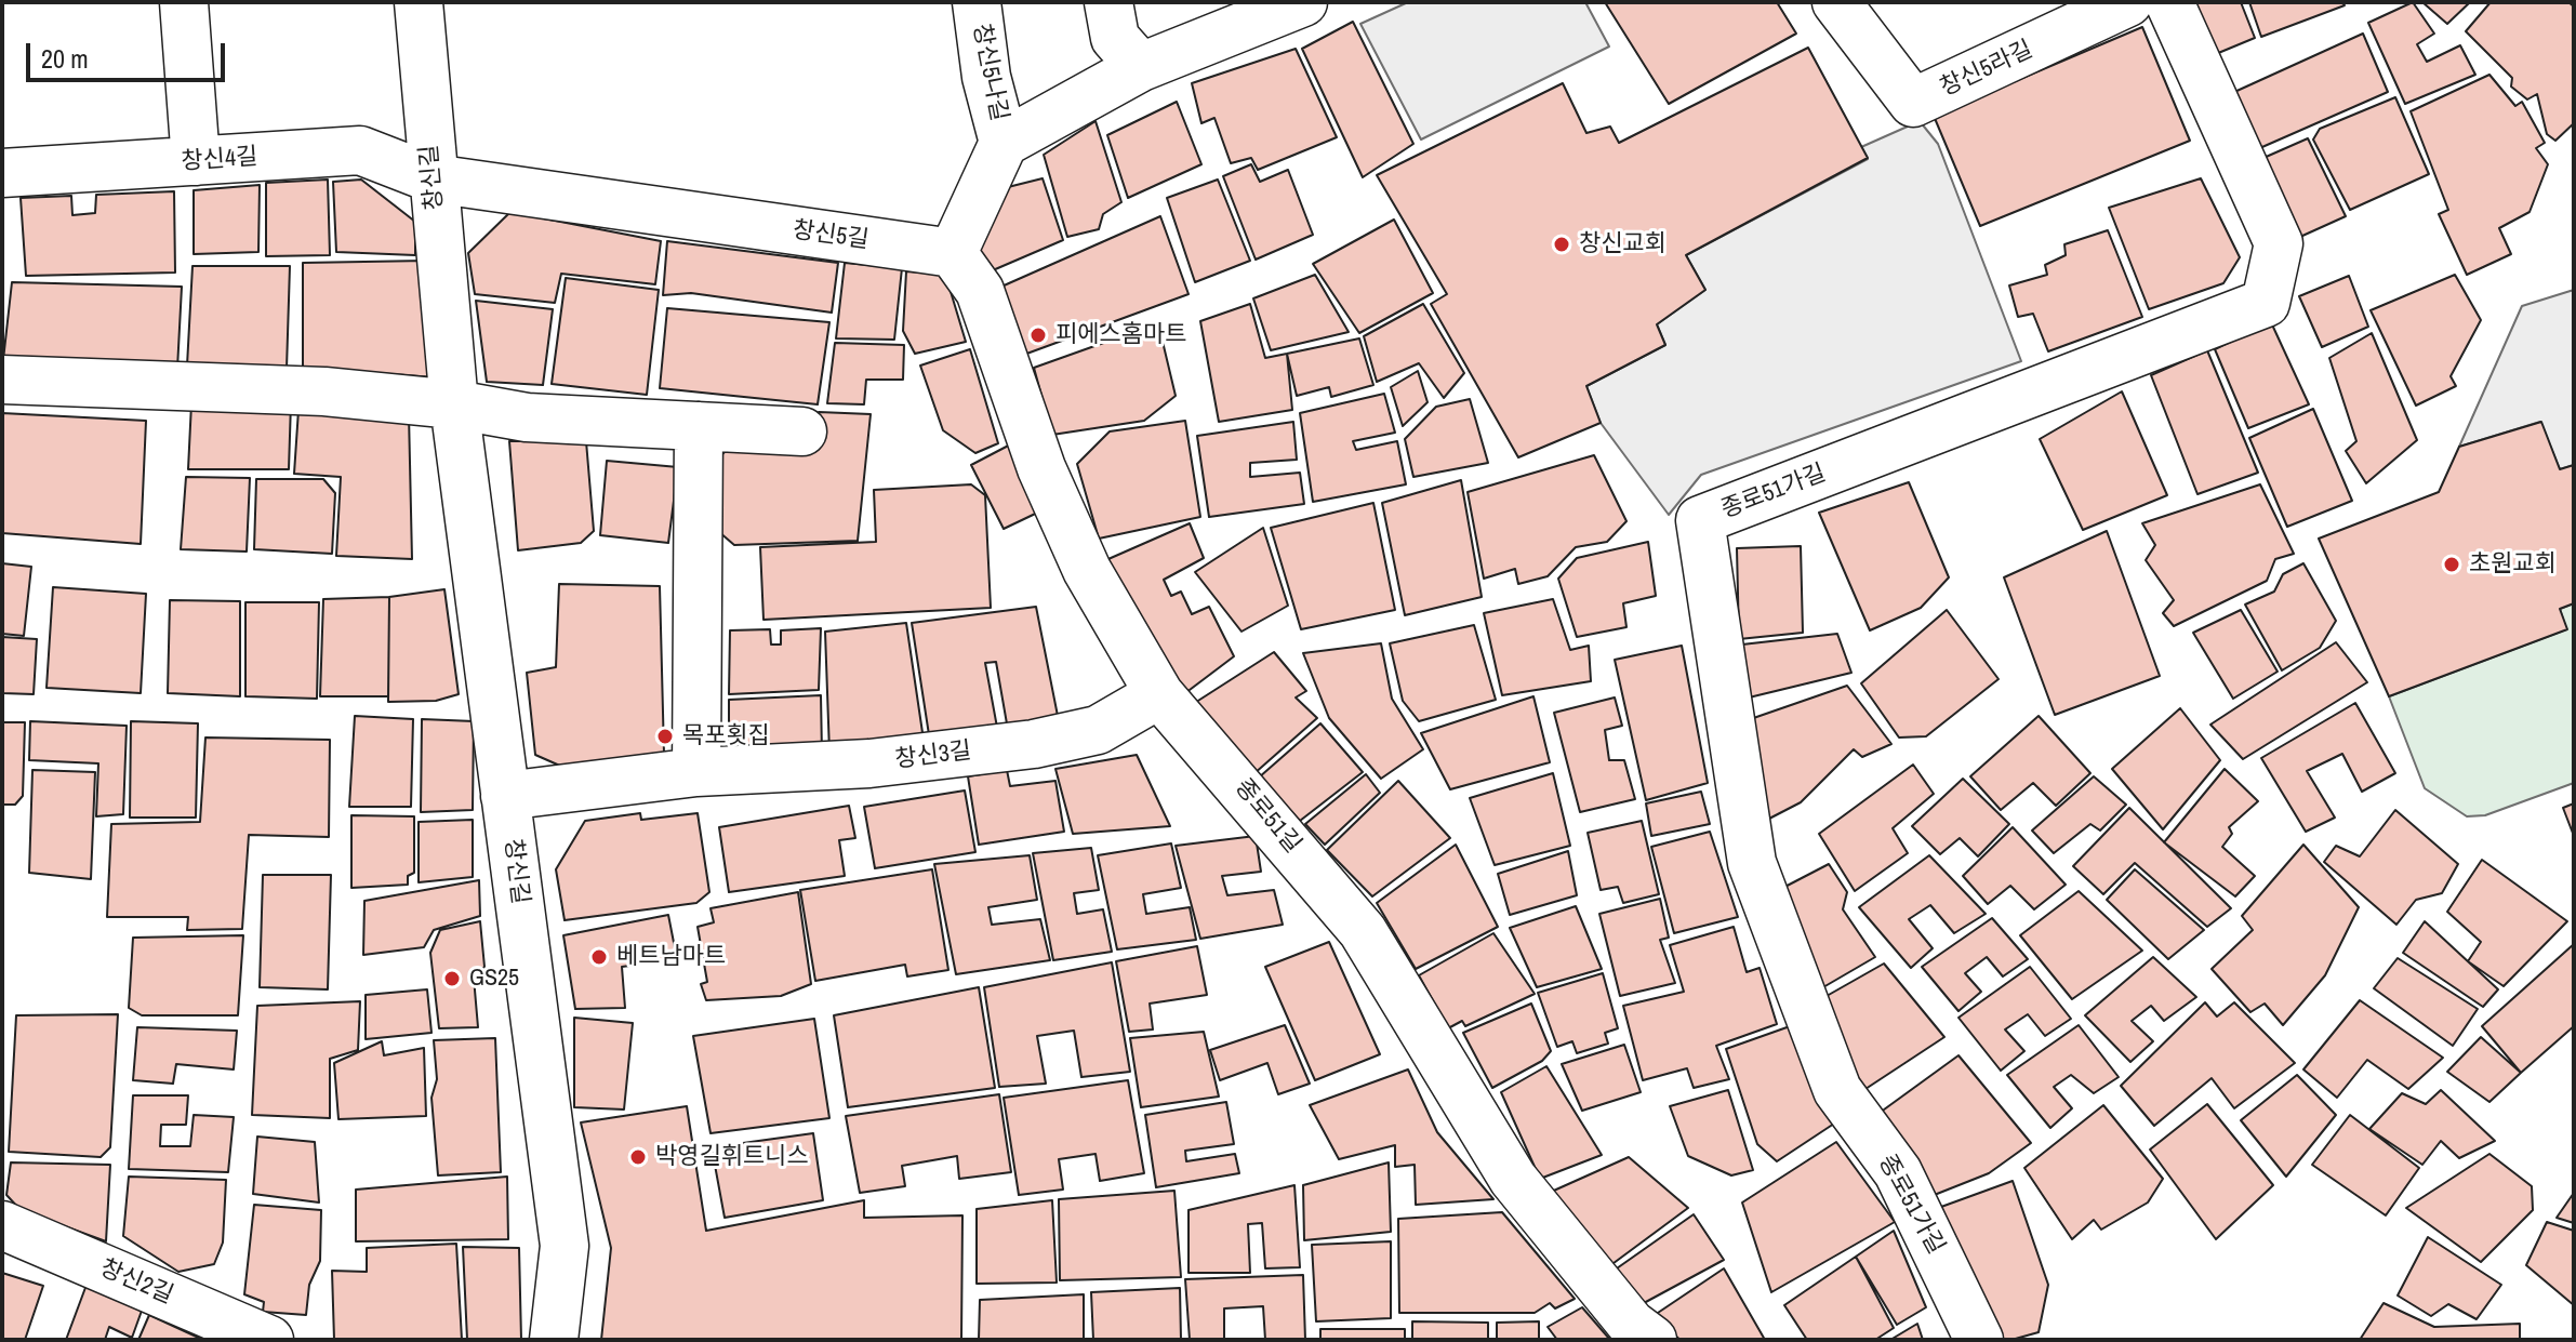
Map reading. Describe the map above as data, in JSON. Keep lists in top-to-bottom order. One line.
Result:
{"streets":{"street":["창신5라길","창신5나길","창신4길","창신길","창신5길","종로51가길","창신3길","종로51길","창신2길"]},"crossings":[["창신4길","창신길"],["창신4길","창신5길"],["창신길","창신5길"],["창신길","창신3길"],["창신5길","종로51길"],["창신3길","종로51길"]],"places":["창신교회","피에스홈마트","초원교회","목포횟집","베트남마트","GS25","박영길휘트니스"],"scale_bar":"20 m"}
